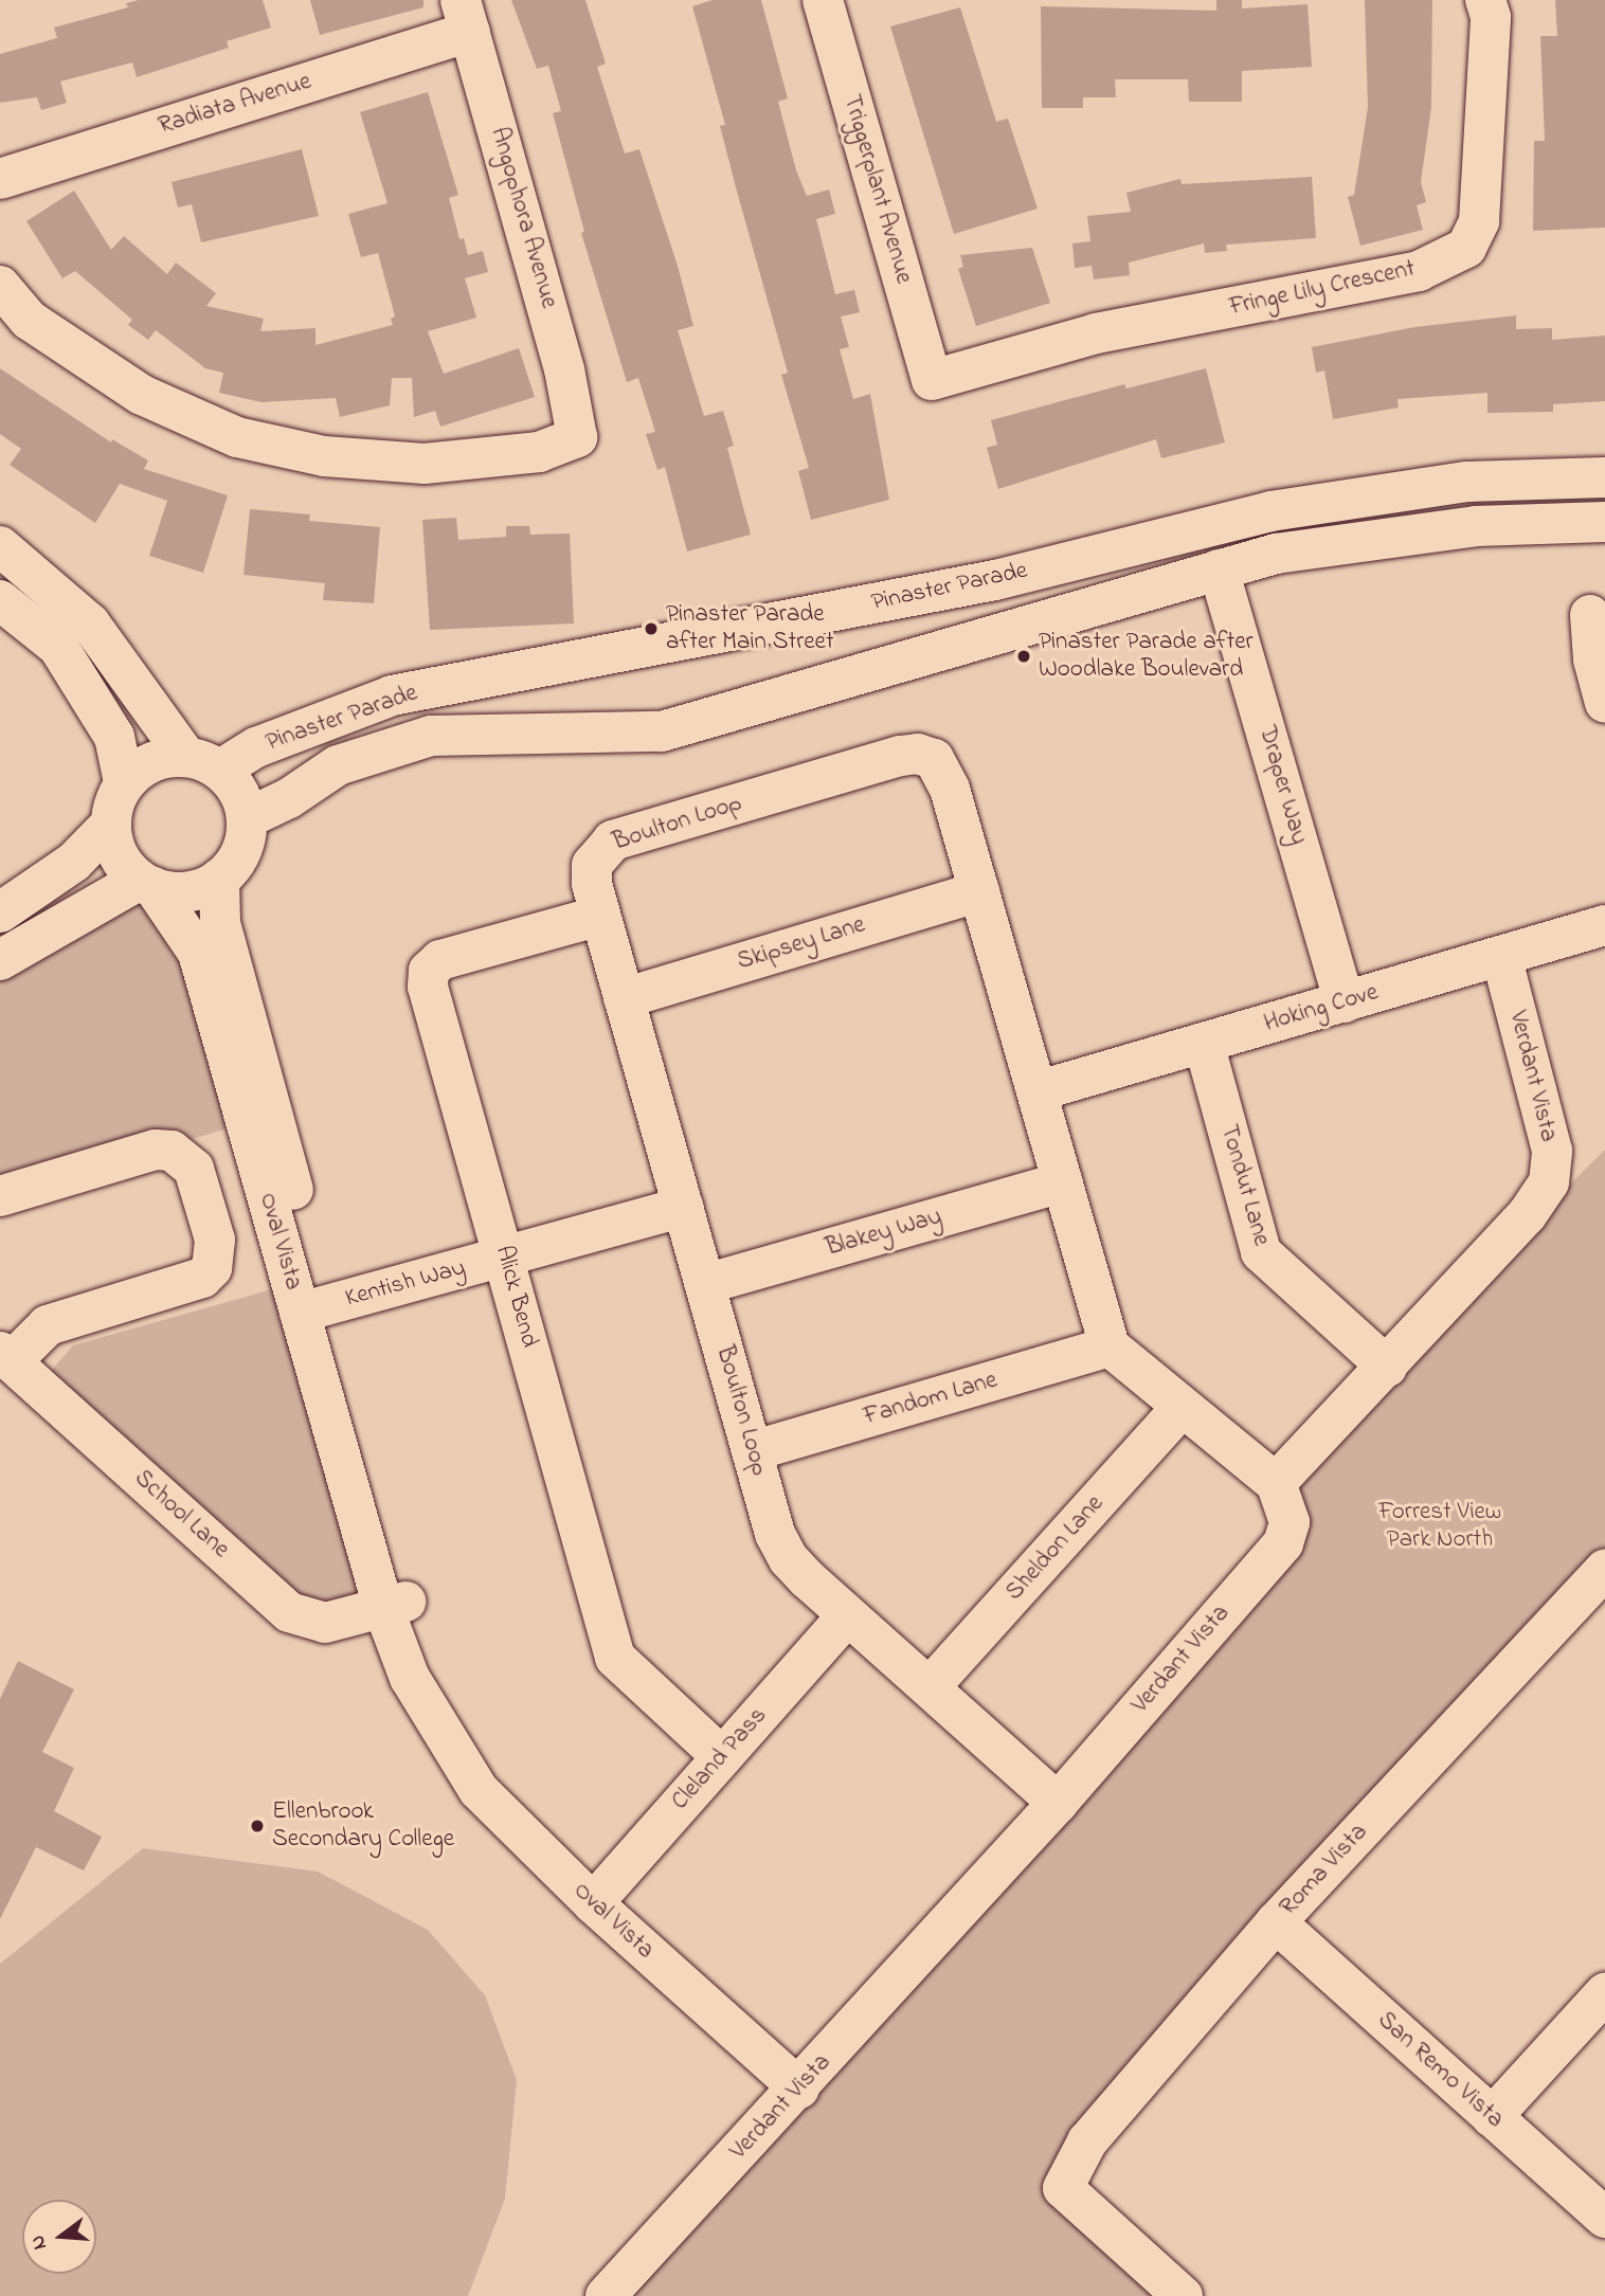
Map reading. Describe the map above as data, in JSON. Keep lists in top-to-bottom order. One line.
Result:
{"streets":{"street":["Radiata Avenue","Triggerplant Avenue","Angophora Avenue","Fringe Lily Crescent","Pinaster Parade","Draper Way","Boulton Loop","Skipsey Lane","Hoking Cove","Verdant Vista","Tondut Lane","Blakey Way","Oval Vista","Kentish Way","Alick Bend","Fandom Lane","School Lane","Sheldon Lane","Cleland Pass","Roma Vista","San Remo Vista"]},"crossings":[["Radiata Avenue","Angophora Avenue"],["Triggerplant Avenue","Fringe Lily Crescent"],["Pinaster Parade","Draper Way"],["Pinaster Parade","Oval Vista"],["Draper Way","Hoking Cove"],["Boulton Loop","Skipsey Lane"],["Boulton Loop","Hoking Cove"],["Boulton Loop","Verdant Vista"],["Boulton Loop","Blakey Way"],["Boulton Loop","Kentish Way"],["Boulton Loop","Alick Bend"],["Boulton Loop","Fandom Lane"],["Boulton Loop","Sheldon Lane"],["Boulton Loop","Cleland Pass"],["Hoking Cove","Verdant Vista"],["Hoking Cove","Tondut Lane"],["Verdant Vista","Tondut Lane"],["Verdant Vista","Oval Vista"],["Oval Vista","Kentish Way"],["Oval Vista","School Lane"],["Oval Vista","Cleland Pass"],["Kentish Way","Alick Bend"],["Alick Bend","Cleland Pass"],["Roma Vista","San Remo Vista"]],"parks":["Forrest View Park North"],"places":["Pinaster Parade after Main Street","Pinaster Parade after Woodlake Boulevard","Ellenbrook Secondary College"],"north":"left"}
